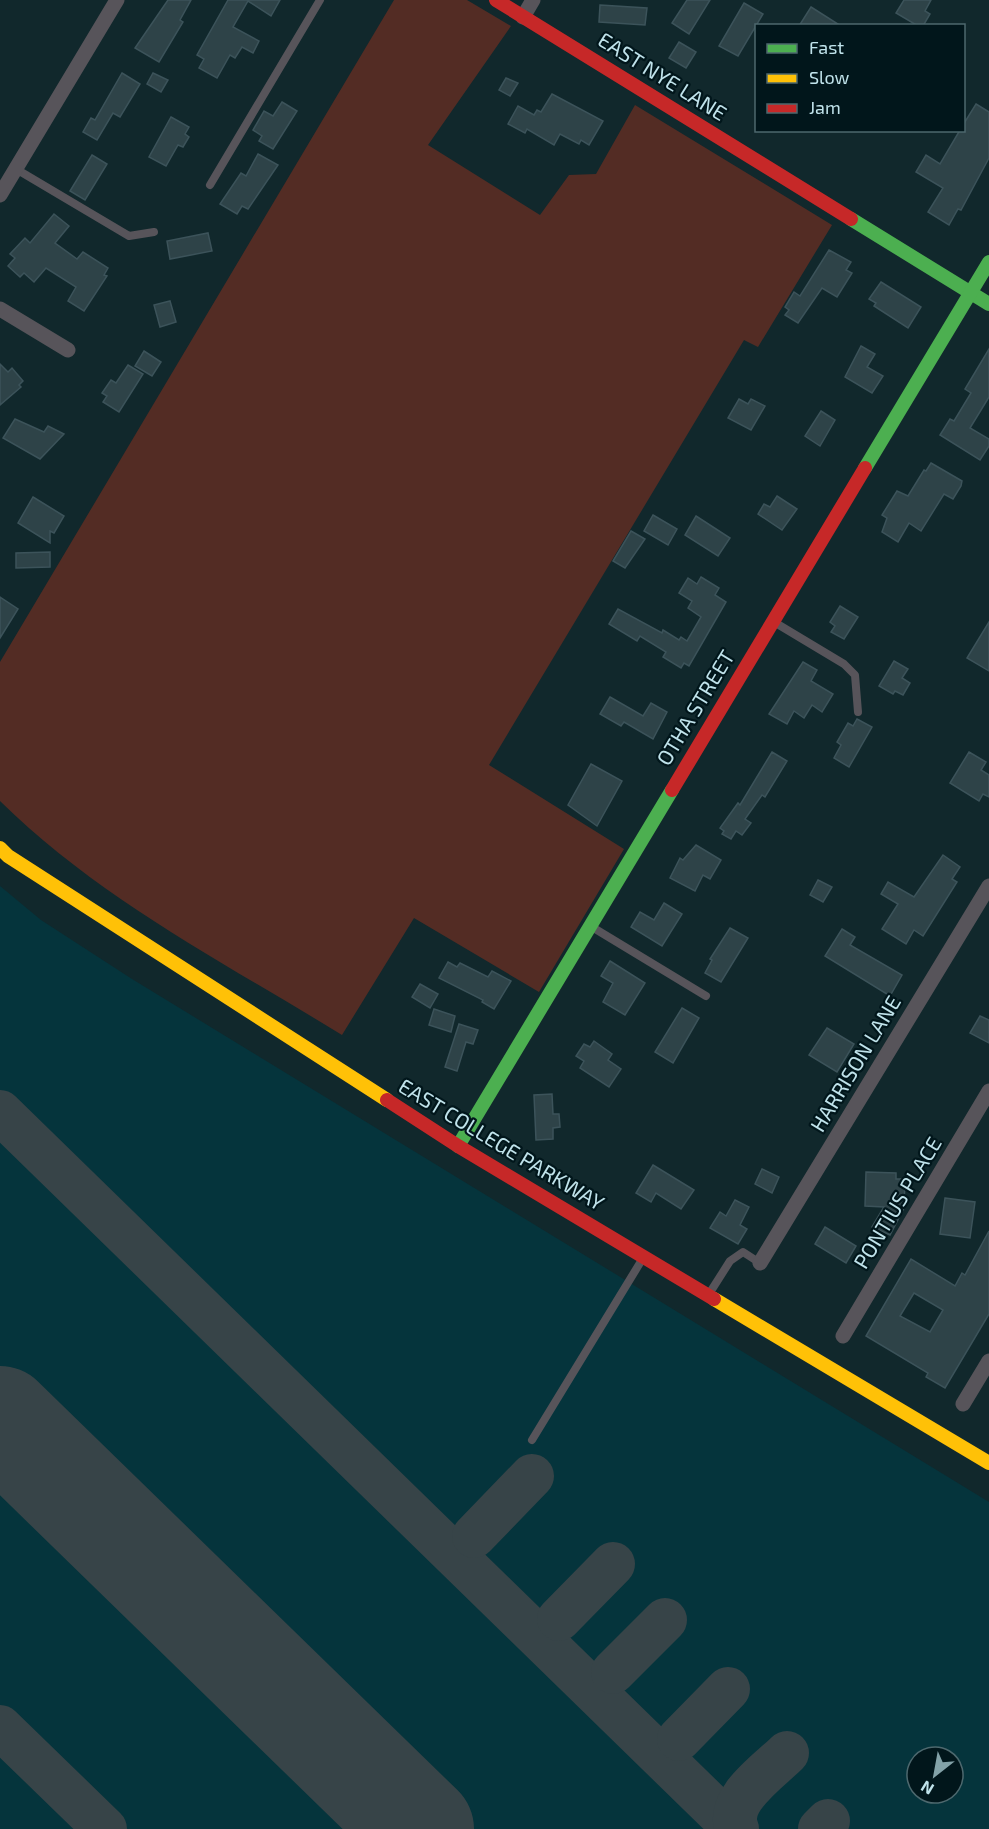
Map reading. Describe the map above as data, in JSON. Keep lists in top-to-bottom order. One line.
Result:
{"streets":{"street":["EAST NYE LANE","OTHA STREET","HARRISON LANE","EAST COLLEGE PARKWAY","PONTIUS PLACE"]},"crossings":[["EAST NYE LANE","OTHA STREET"],["OTHA STREET","EAST COLLEGE PARKWAY"]],"legend":["Fast","Slow","Jam"],"north":"bottom left"}
